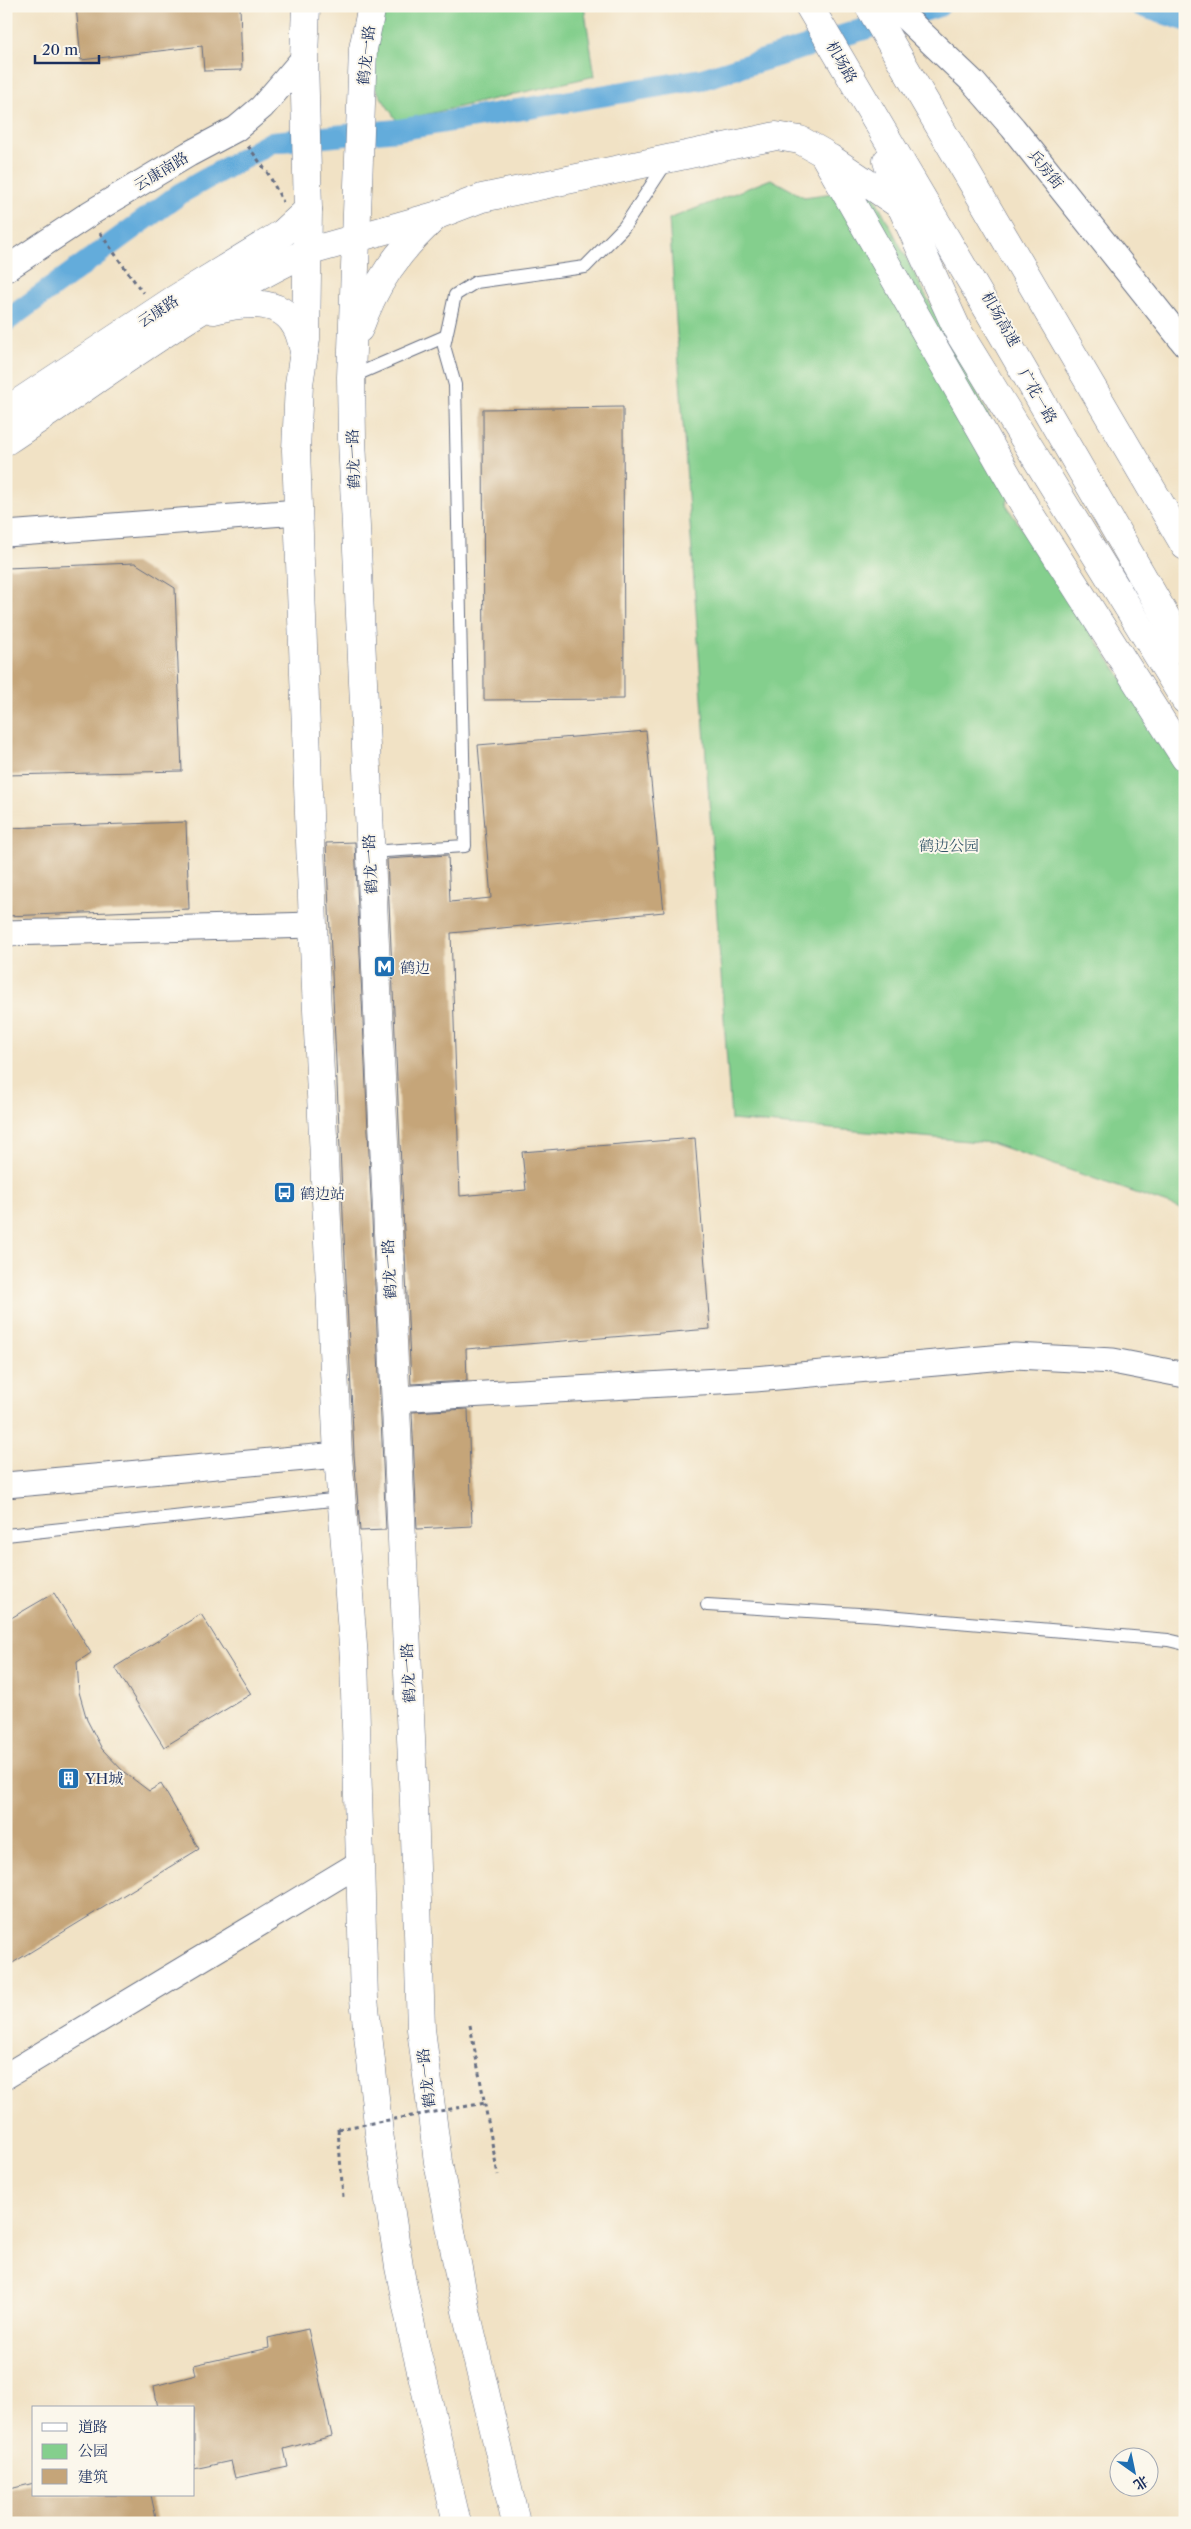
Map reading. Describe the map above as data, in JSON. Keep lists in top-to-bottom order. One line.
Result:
{"streets":{"main road":["鹤龙一路","机场路","云康路","机场高速","广花一路"],"street":["兵房街","云康南路"]},"crossings":[["鹤龙一路","云康路"],["机场路","广花一路"]],"parks":["鹤边公园"],"places":{"metro station":["鹤边"],"bus stop":["鹤边站"],"building":["YH城"]},"legend":["道路","公园","建筑"],"scale_bar":"20 m","north":"bottom right"}
